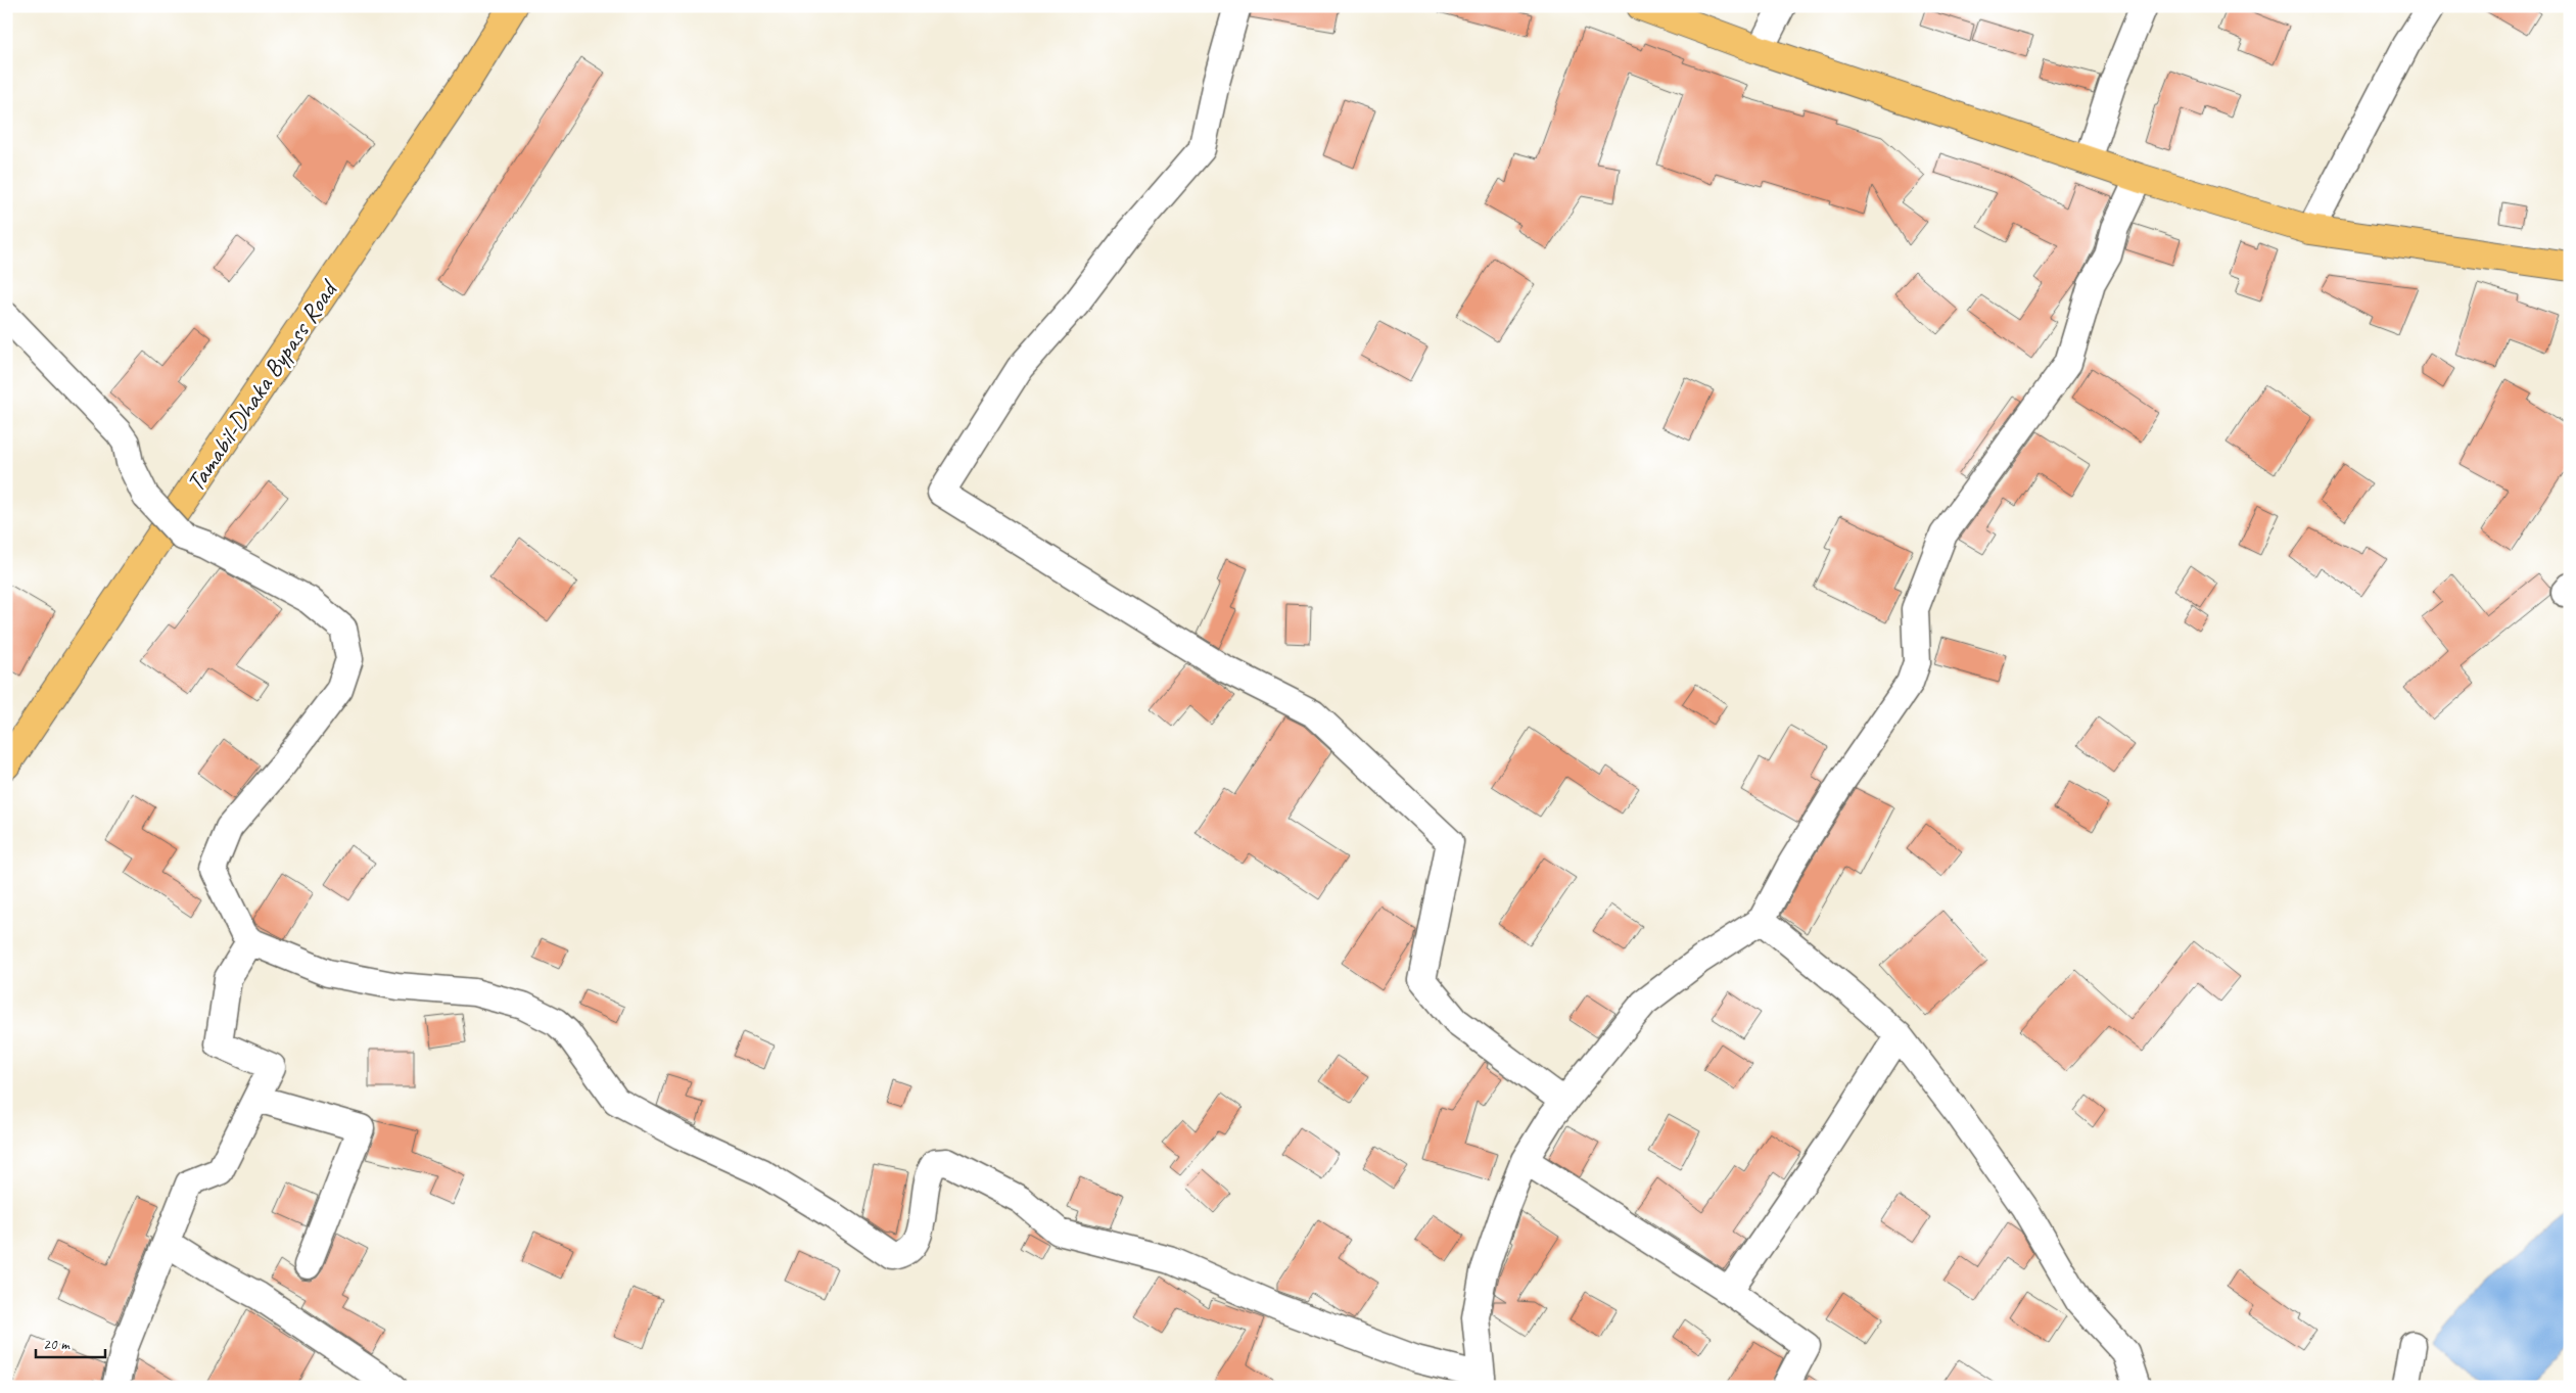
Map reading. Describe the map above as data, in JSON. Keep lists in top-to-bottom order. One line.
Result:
{"streets":{"highway":["Tamabil-Dhaka Bypass Road"]},"scale_bar":"20 m"}
